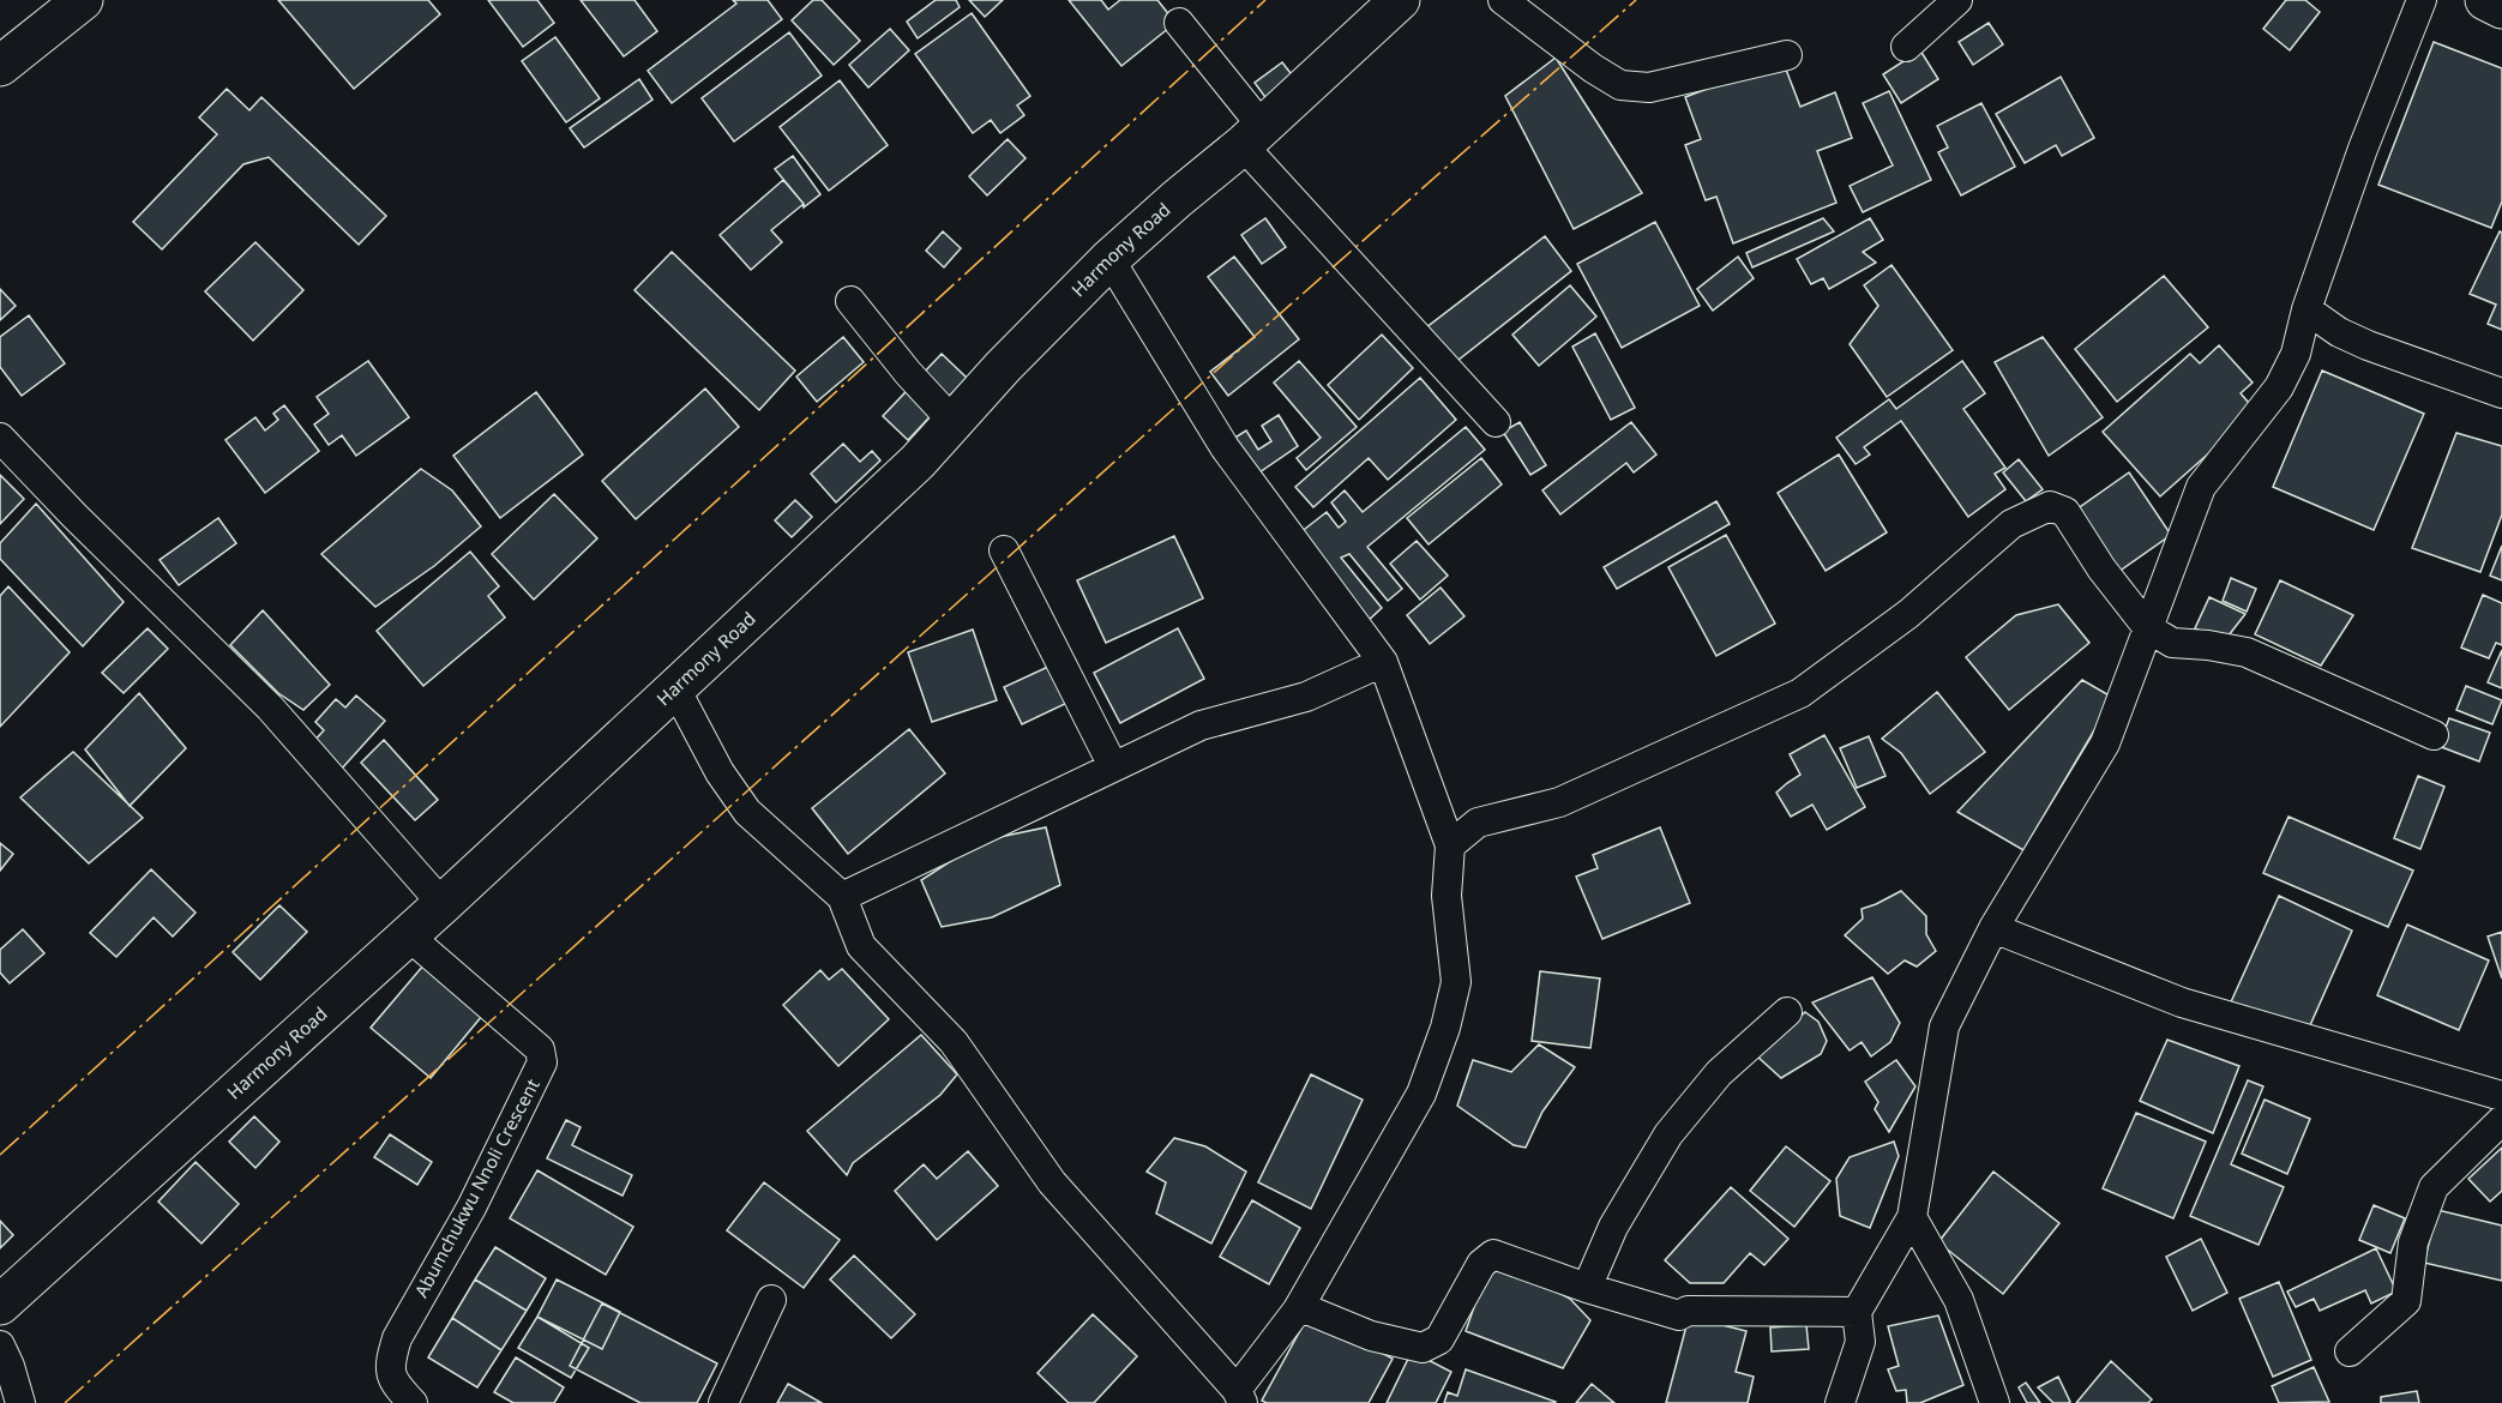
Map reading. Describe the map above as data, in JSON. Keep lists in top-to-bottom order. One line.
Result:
{"streets":{"main road":["Harmony Road"],"street":["Abumchukwu Nnoli Crescent"]},"crossings":[["Harmony Road","Abumchukwu Nnoli Crescent"]]}
